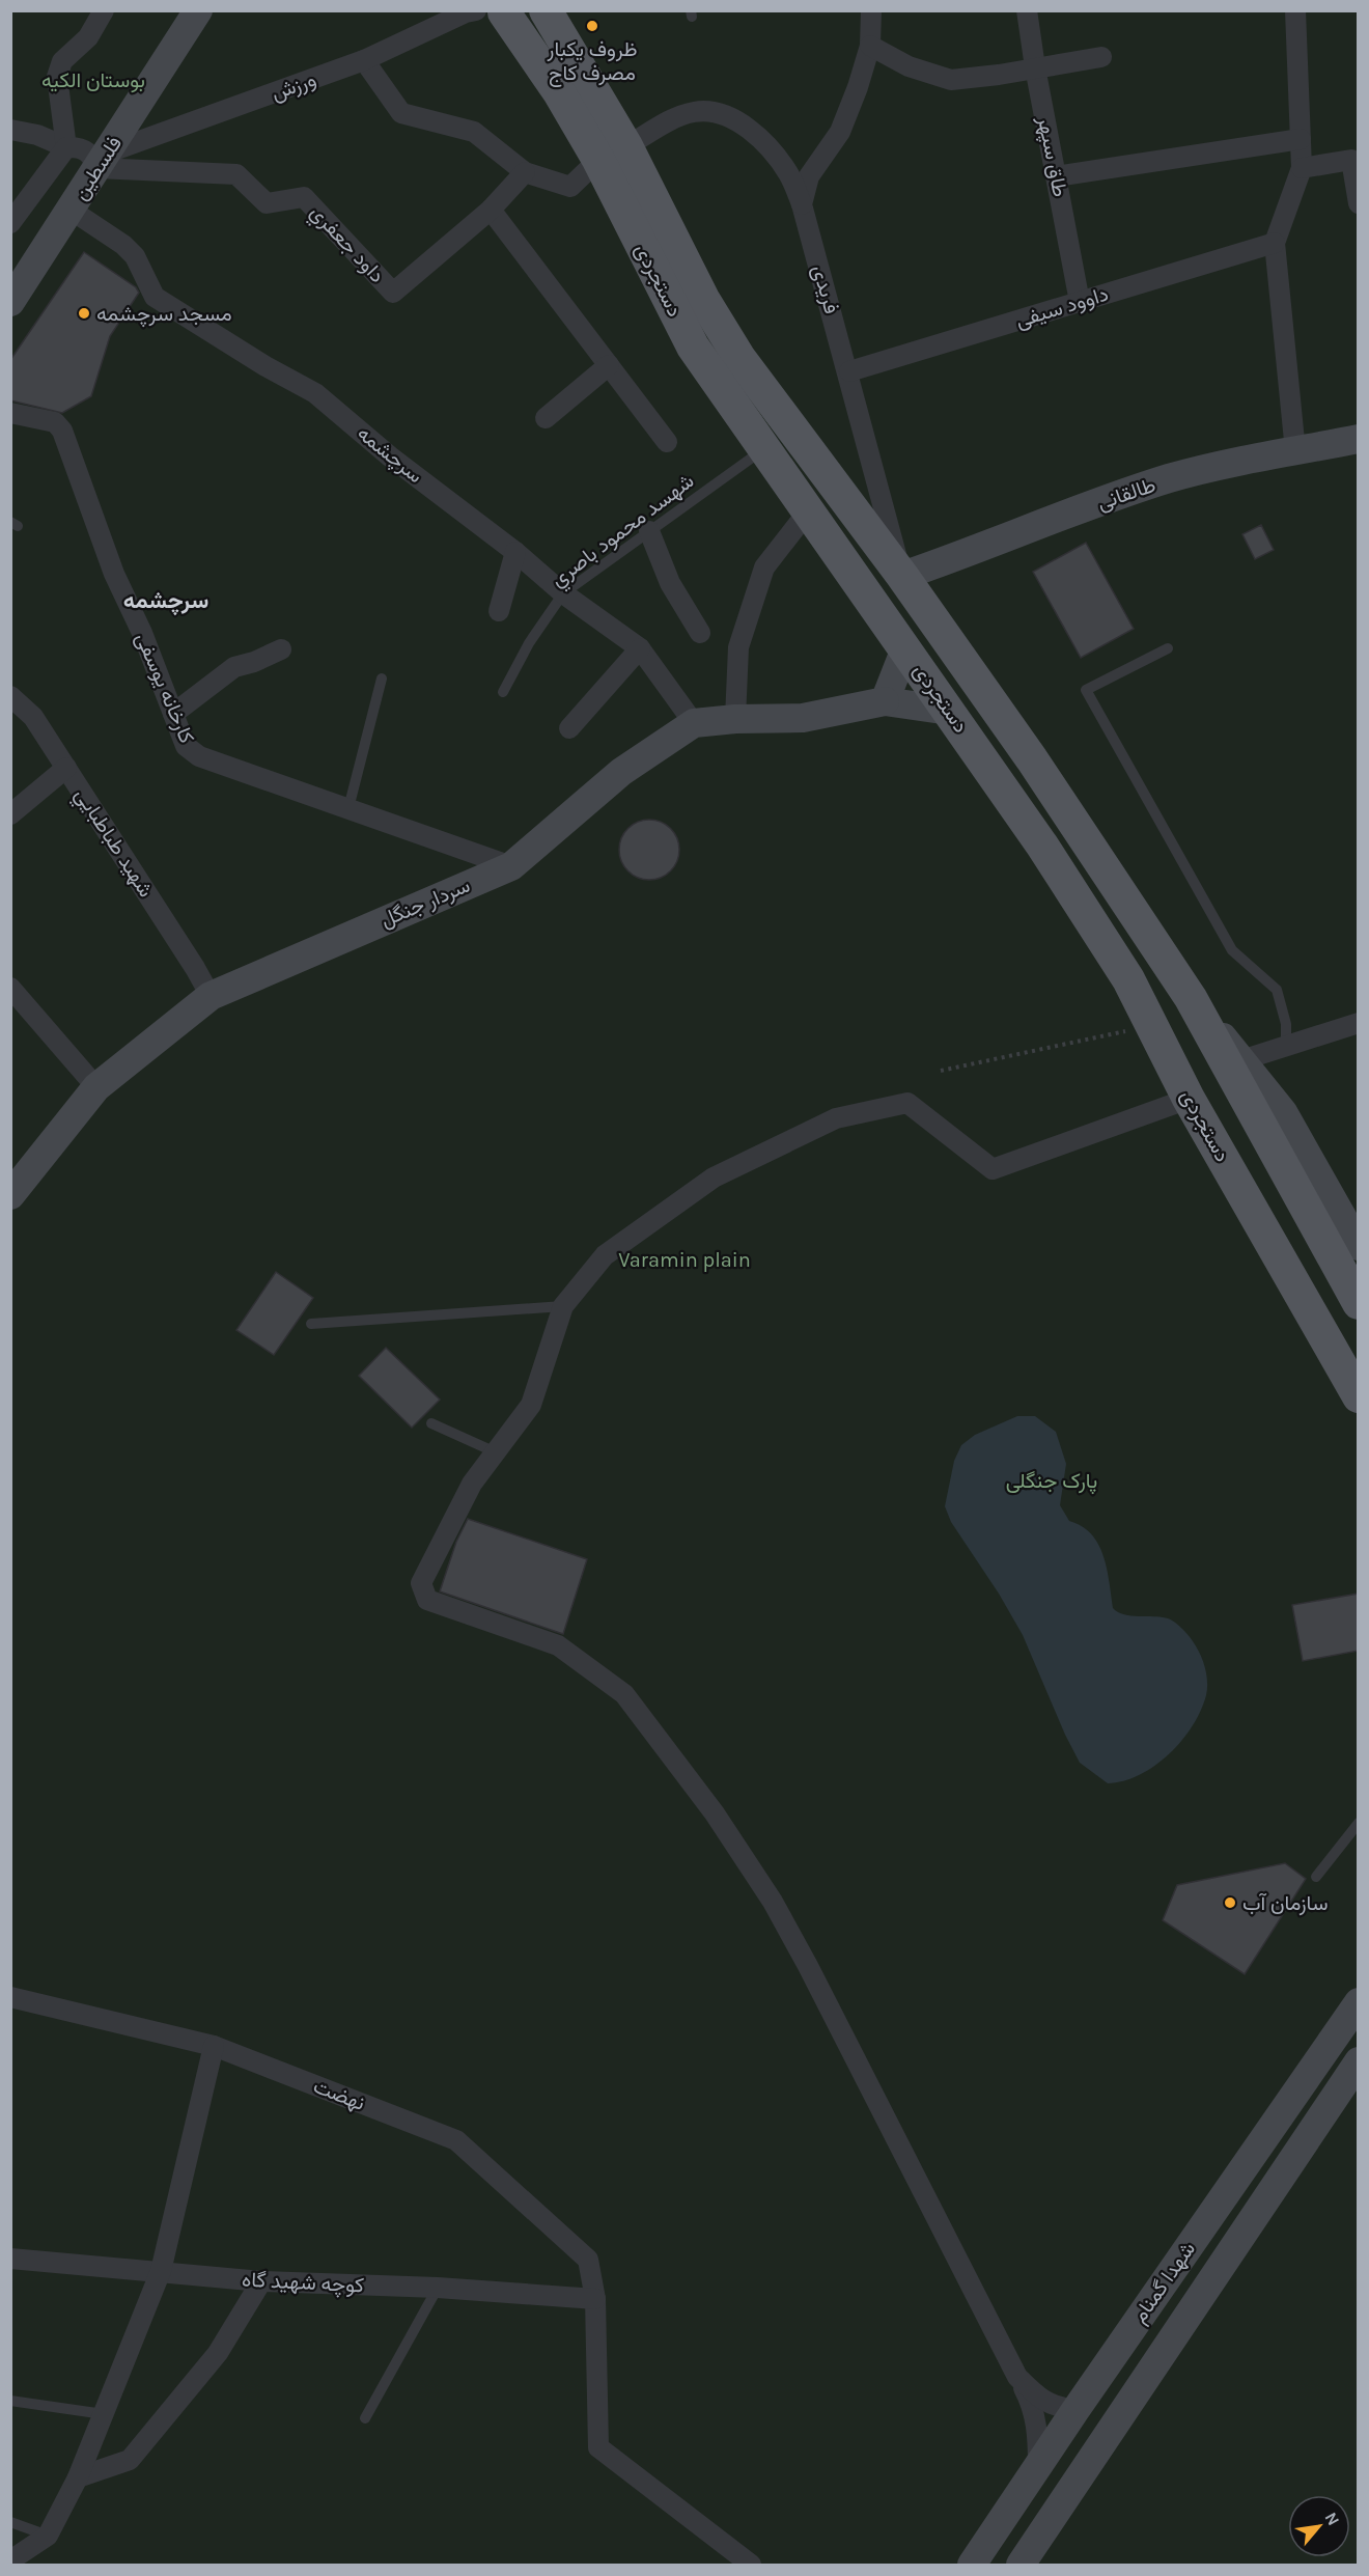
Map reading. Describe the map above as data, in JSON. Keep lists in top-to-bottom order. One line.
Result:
{"streets":{"main road":["دستجردی"],"street":["ورزش","طاق سپهر","فلسطین","داود جعفري","فریدی","داوود سیفی","سرچشمه","طالقانی","کارخانه یوسفی","شهيد طباطبايي","سردار جنگل","نهضت","کوچه شهید گاه","شهدا گمنام"],"lane":["شهسد محمود باصري"]},"crossings":[["ورزش","فلسطین"],["ورزش","داود جعفري"],["ورزش","دستجردی"],["طاق سپهر","داوود سیفی"],["فلسطین","داود جعفري"],["فلسطین","سرچشمه"],["دستجردی","فریدی"],["دستجردی","طالقانی"],["دستجردی","شهسد محمود باصري"],["دستجردی","سردار جنگل"],["فریدی","داوود سیفی"],["فریدی","طالقانی"],["سرچشمه","شهسد محمود باصري"],["سرچشمه","سردار جنگل"],["کارخانه یوسفی","سردار جنگل"],["شهيد طباطبايي","سردار جنگل"],["نهضت","کوچه شهید گاه"]],"districts":["سرچشمه"],"parks":["بوستان الکیه","Varamin plain","پارک جنگلی"],"places":["ظروف یکبار مصرف کاج","مسجد سرچشمه","سازمان آب"],"north":"top right"}
